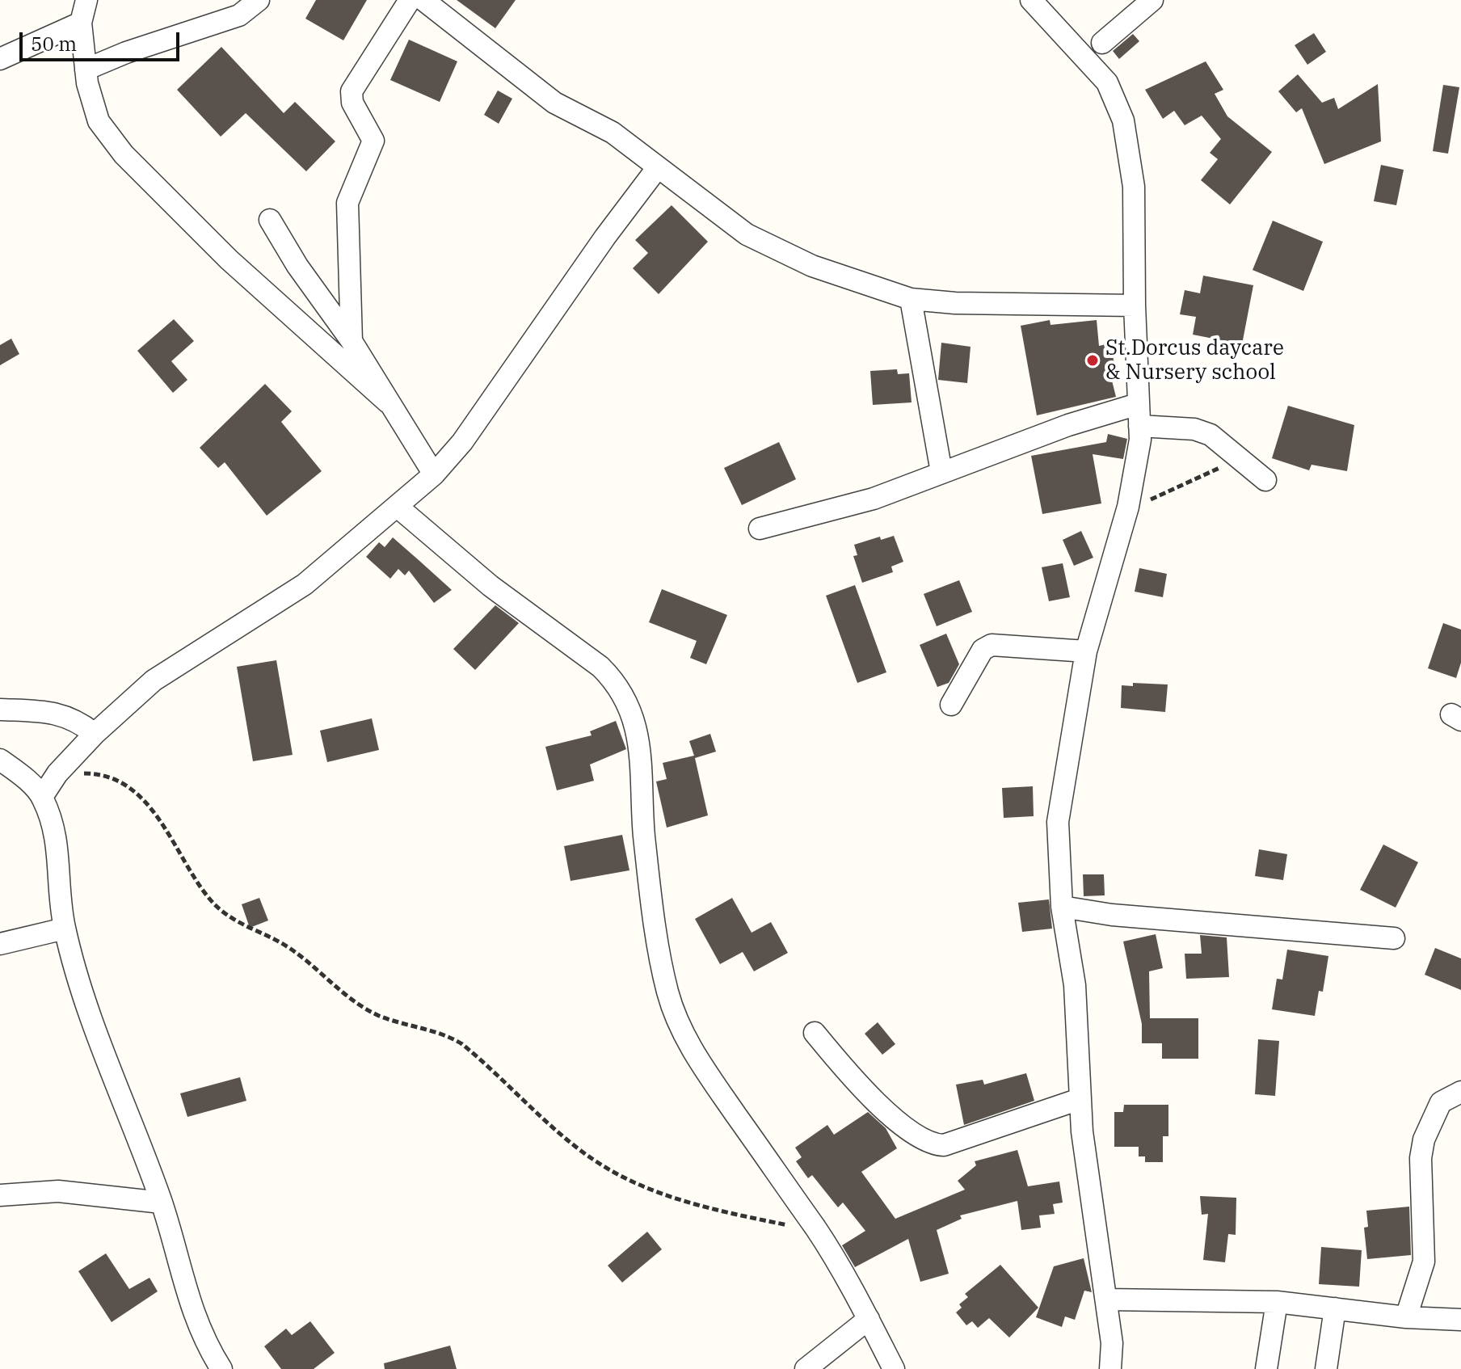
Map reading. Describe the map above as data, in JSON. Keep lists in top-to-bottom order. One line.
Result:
{"places":["St.Dorcus daycare & Nursery school"],"scale_bar":"50 m"}
